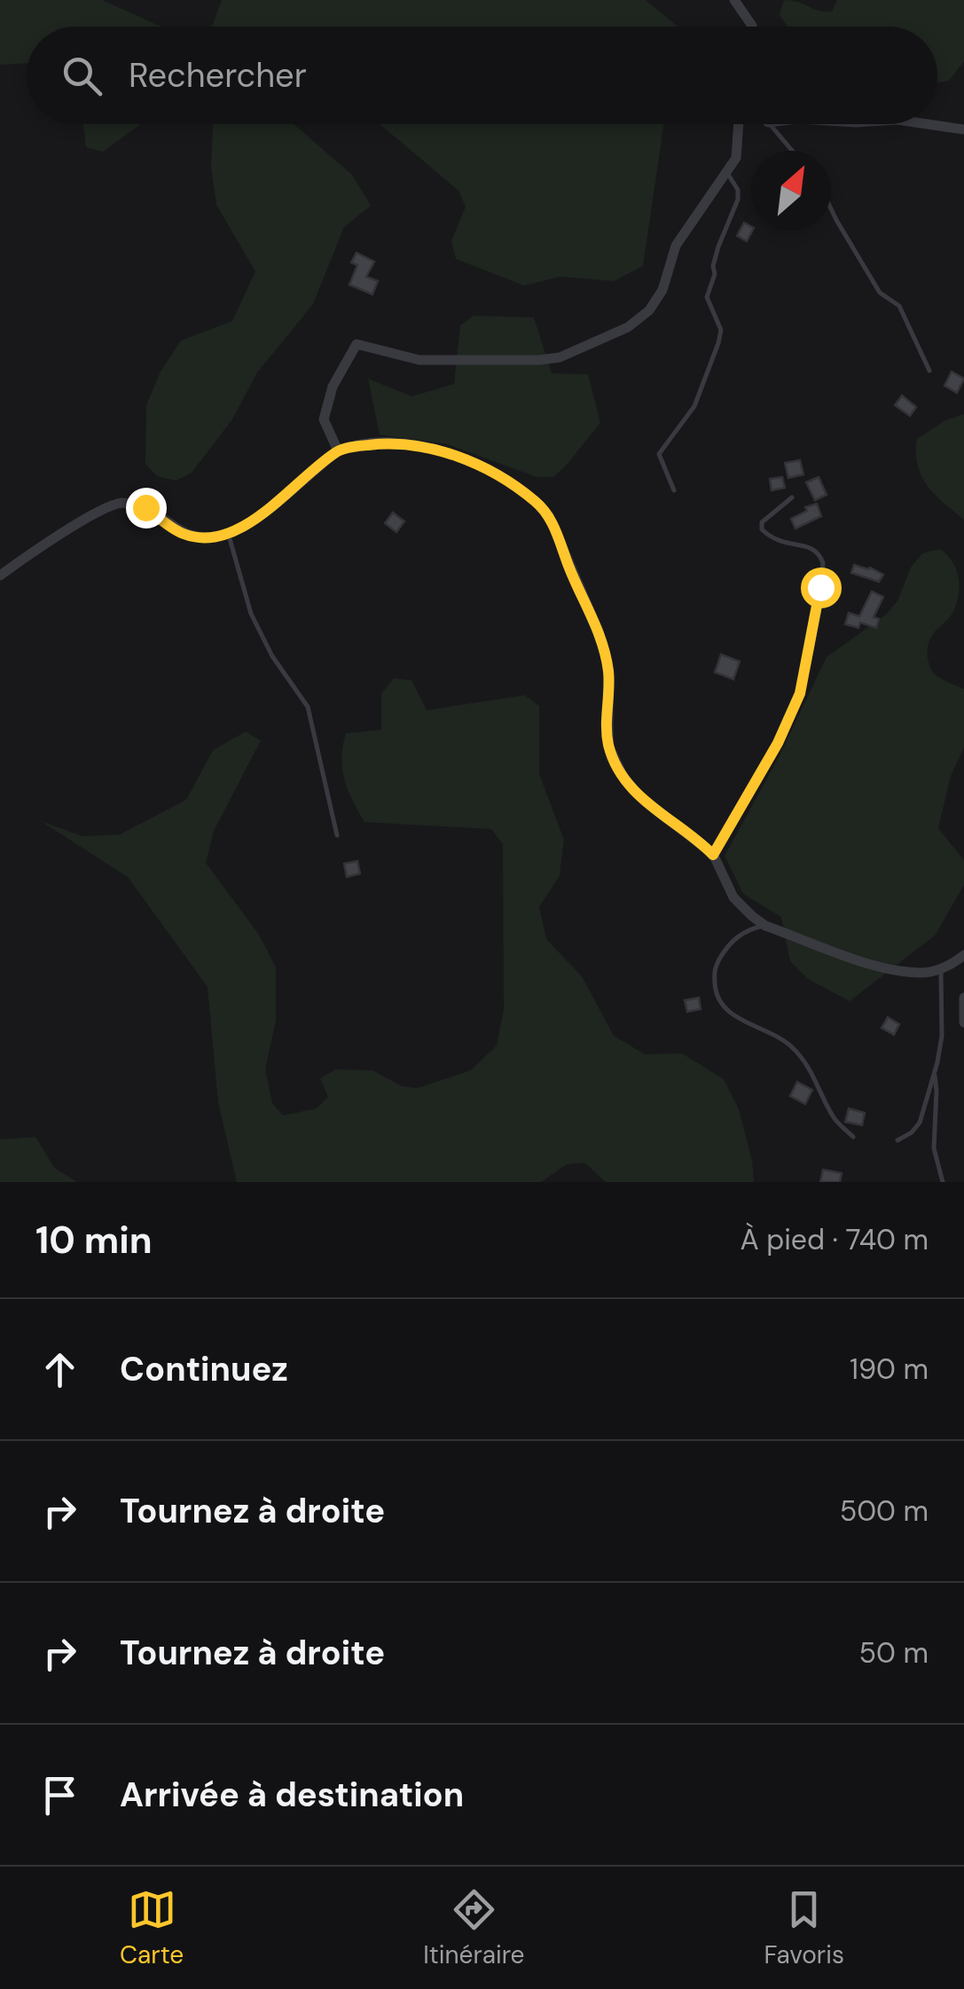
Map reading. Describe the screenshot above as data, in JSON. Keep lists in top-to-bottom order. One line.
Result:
{"north":"top right","page":{"search":"Rechercher","heading":["10 min","À pied · 740 m"],"list":[["Continuez","190 m"],["Tournez à droite","500 m"],["Tournez à droite","50 m"],"Arrivée à destination"],"nav":["Carte","Itinéraire","Favoris"]}}
